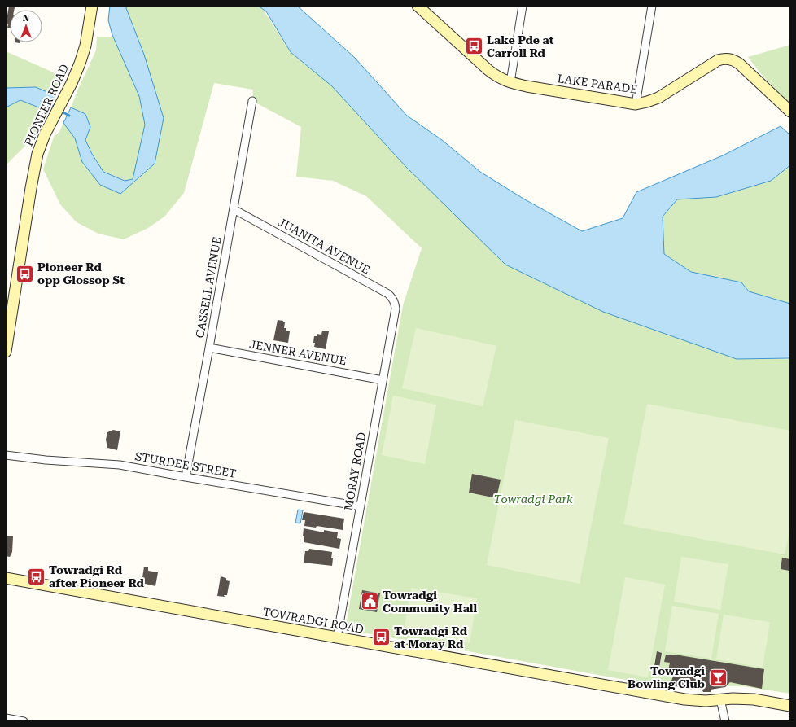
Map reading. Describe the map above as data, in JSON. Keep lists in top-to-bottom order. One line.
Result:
{"streets":{"main road":["LAKE PARADE","PIONEER ROAD","TOWRADGI ROAD"],"street":["JUANITA AVENUE","CASSELL AVENUE","JENNER AVENUE","STURDEE STREET","MORAY ROAD"]},"crossings":[["JUANITA AVENUE","CASSELL AVENUE"],["JUANITA AVENUE","MORAY ROAD"],["CASSELL AVENUE","JENNER AVENUE"],["CASSELL AVENUE","STURDEE STREET"],["JENNER AVENUE","MORAY ROAD"],["STURDEE STREET","MORAY ROAD"],["MORAY ROAD","TOWRADGI ROAD"]],"parks":["Towradgi Park"],"places":{"bus stop":["Lake Pde at Carroll Rd","Pioneer Rd opp Glossop St","Towradgi Rd after Pioneer Rd","Towradgi Rd at Moray Rd"],"public building":["Towradgi Community Hall"],"bar":["Towradgi Bowling Club"]},"north":"top"}
